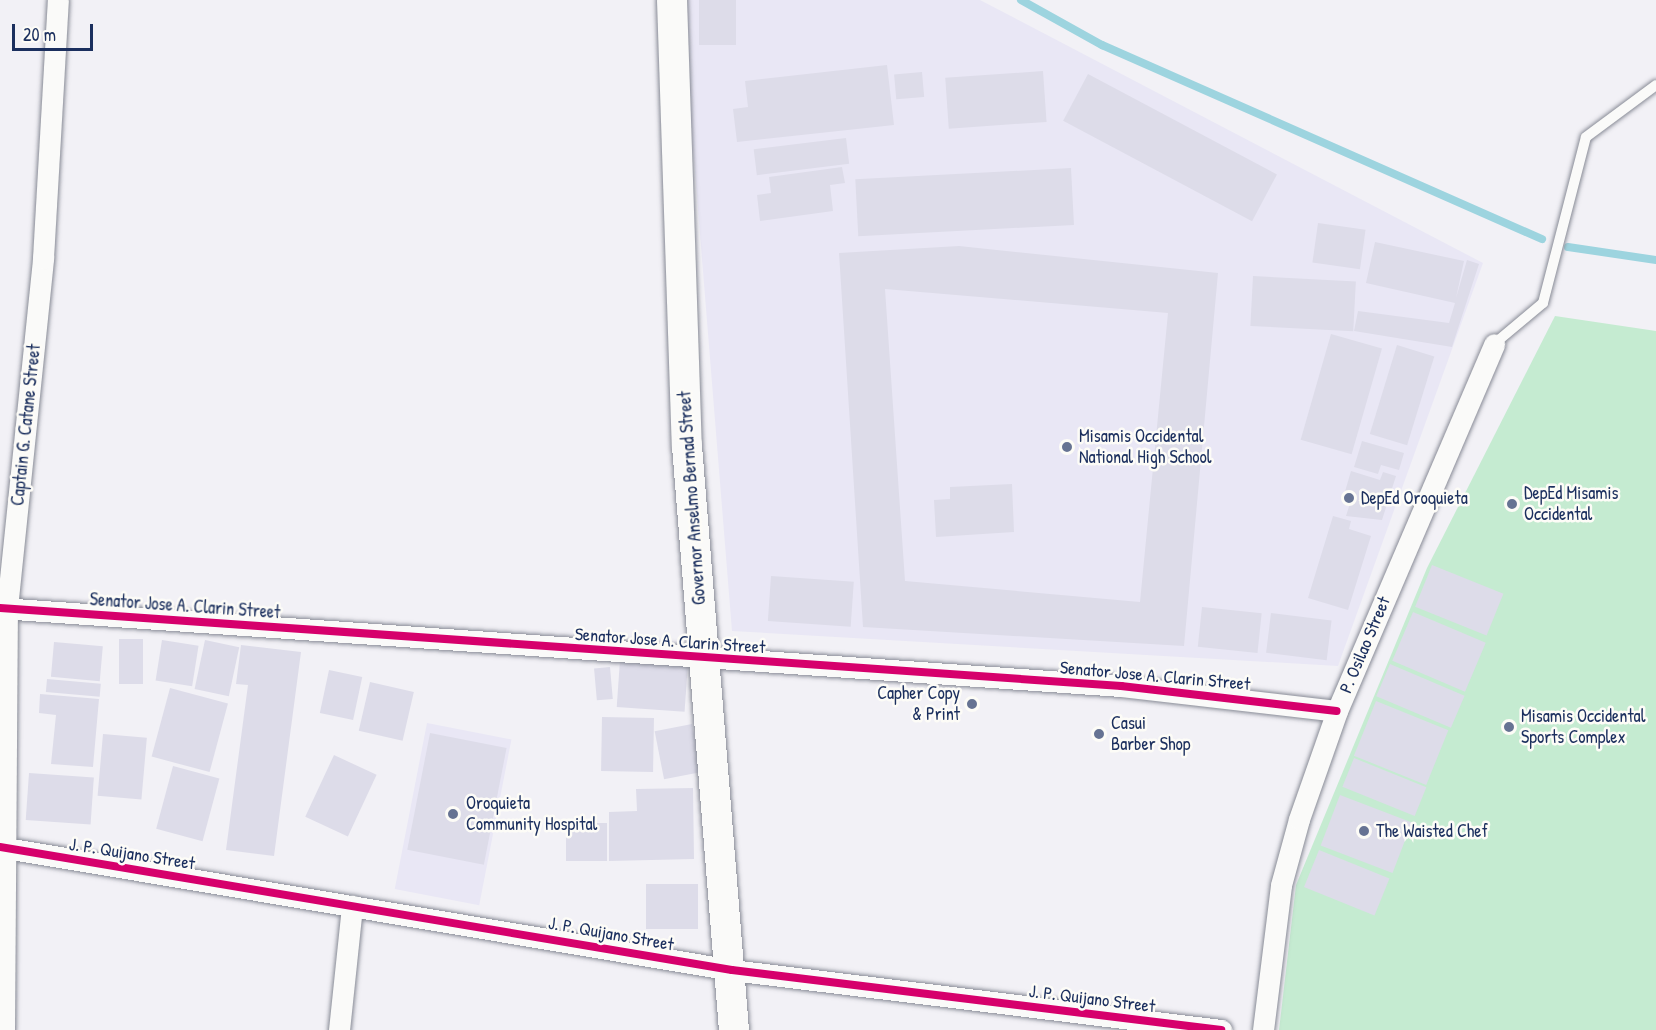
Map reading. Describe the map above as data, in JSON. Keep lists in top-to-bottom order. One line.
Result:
{"streets":{"main road":["Governor Anselmo Bernad Street"],"street":["Captain G. Catane Street","Senator Jose A. Clarin Street","P. Osilao Street","J. P. Quijano Street"]},"crossings":[["Captain G. Catane Street","Senator Jose A. Clarin Street"],["Captain G. Catane Street","J. P. Quijano Street"],["Governor Anselmo Bernad Street","Senator Jose A. Clarin Street"],["Governor Anselmo Bernad Street","J. P. Quijano Street"],["Senator Jose A. Clarin Street","P. Osilao Street"]],"places":["Misamis Occidental National High School","DepEd Oroquieta","DepEd Misamis Occidental","Capher Copy & Print","Misamis Occidental Sports Complex","Casui Barber Shop","Oroquieta Community Hospital","The Waisted Chef"],"scale_bar":"20 m"}
